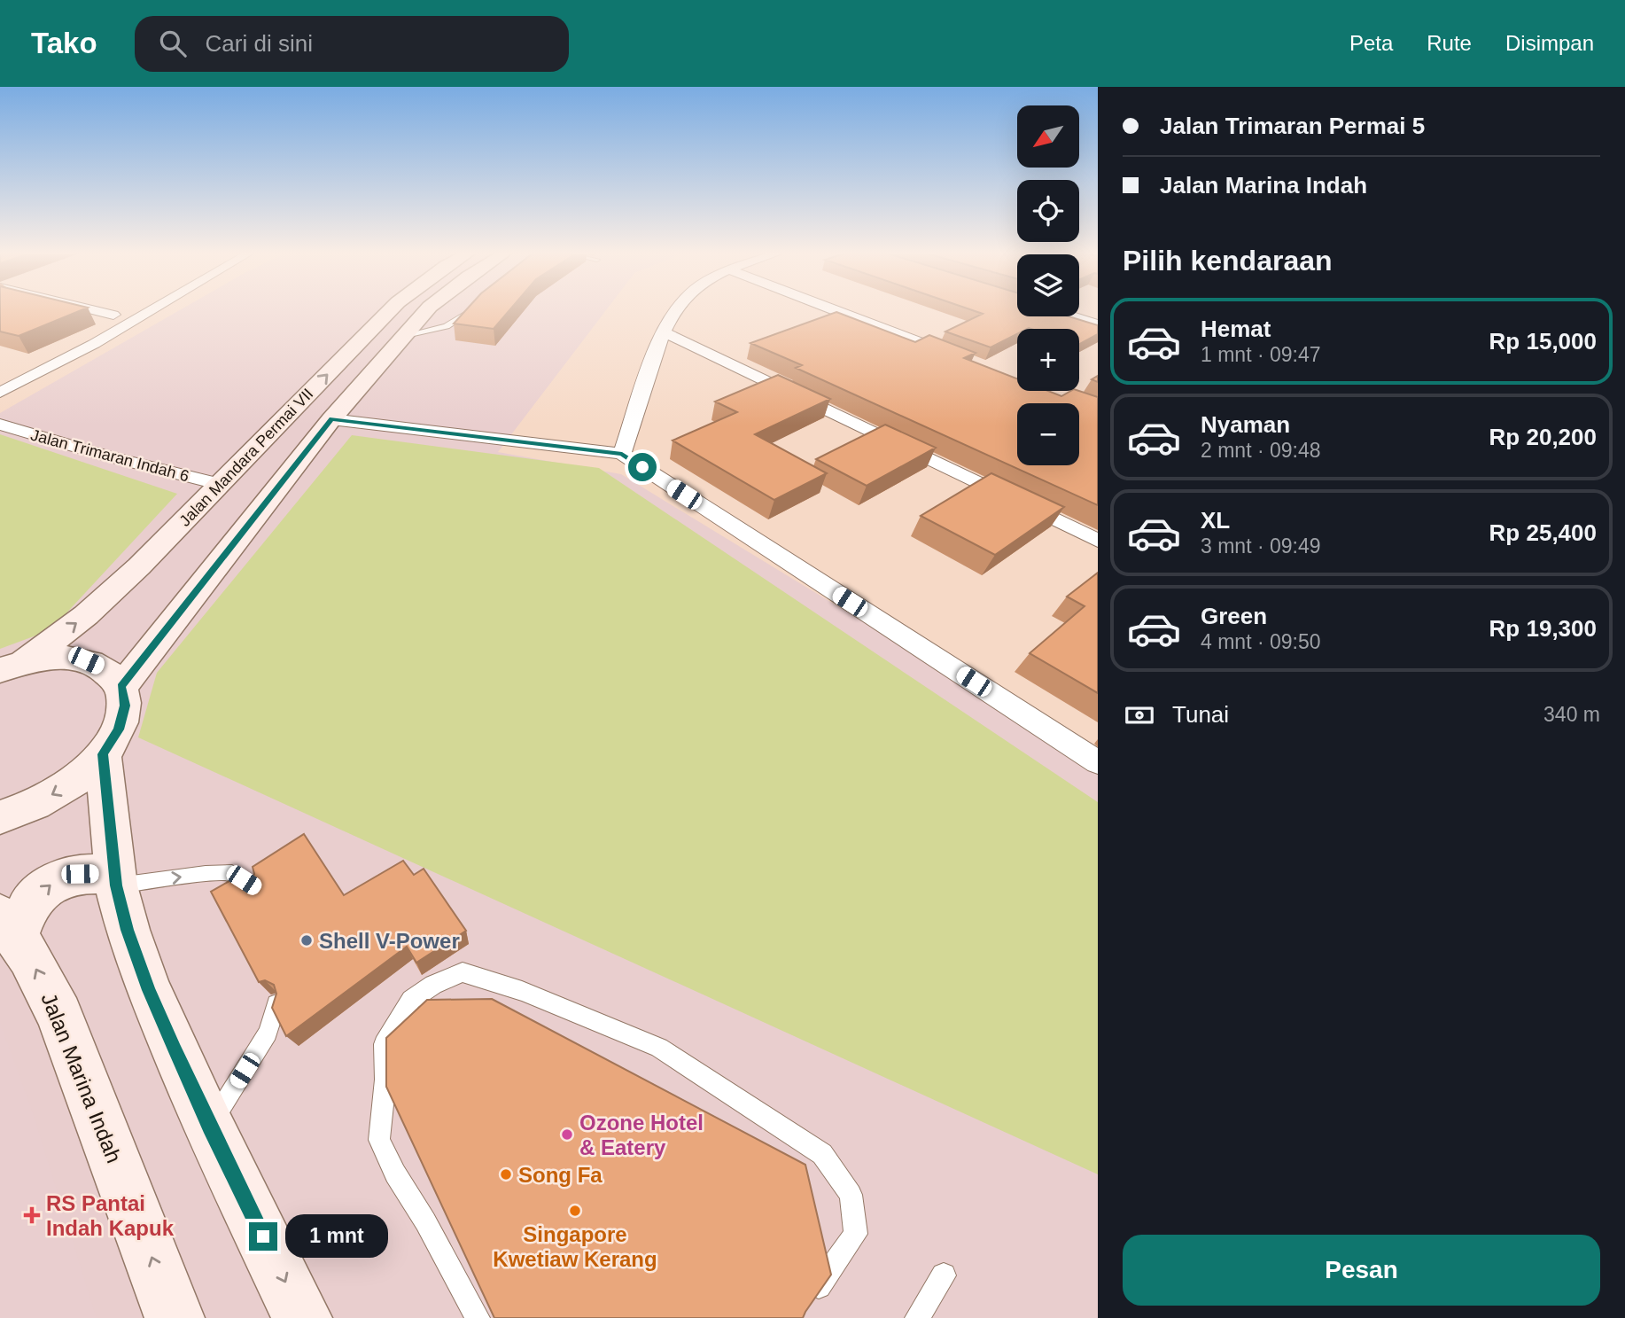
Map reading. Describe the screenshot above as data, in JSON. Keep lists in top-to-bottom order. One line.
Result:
{"streets":{"main road":["Jalan Mandara Permai VII","Jalan Marina Indah"],"street":["Jalan Trimaran Indah 6"]},"crossings":[["Jalan Trimaran Indah 6","Jalan Mandara Permai VII"]],"places":{"other":["Shell V-Power","Ozone Hotel & Eatery","Song Fa","Singapore Kwetiaw Kerang"],"health":["RS Pantai Indah Kapuk"]},"north":"bottom left","page":{"header":"Tako","search":"Cari di sini","nav":["Peta","Rute","Disimpan"],"banner":["Jalan Trimaran Permai 5","Jalan Marina Indah"],"map_buttons":["+","−"],"heading":"Pilih kendaraan","list":[{"name":"Hemat","note":"1 mnt · 09:47","value":"Rp 15,000"},{"name":"Nyaman","note":"2 mnt · 09:48","value":"Rp 20,200"},{"name":"XL","note":"3 mnt · 09:49","value":"Rp 25,400"},{"name":"Green","note":"4 mnt · 09:50","value":"Rp 19,300"}],"pay":["Tunai","340 m"],"bubble":"1 mnt","buttons":"Pesan"}}
